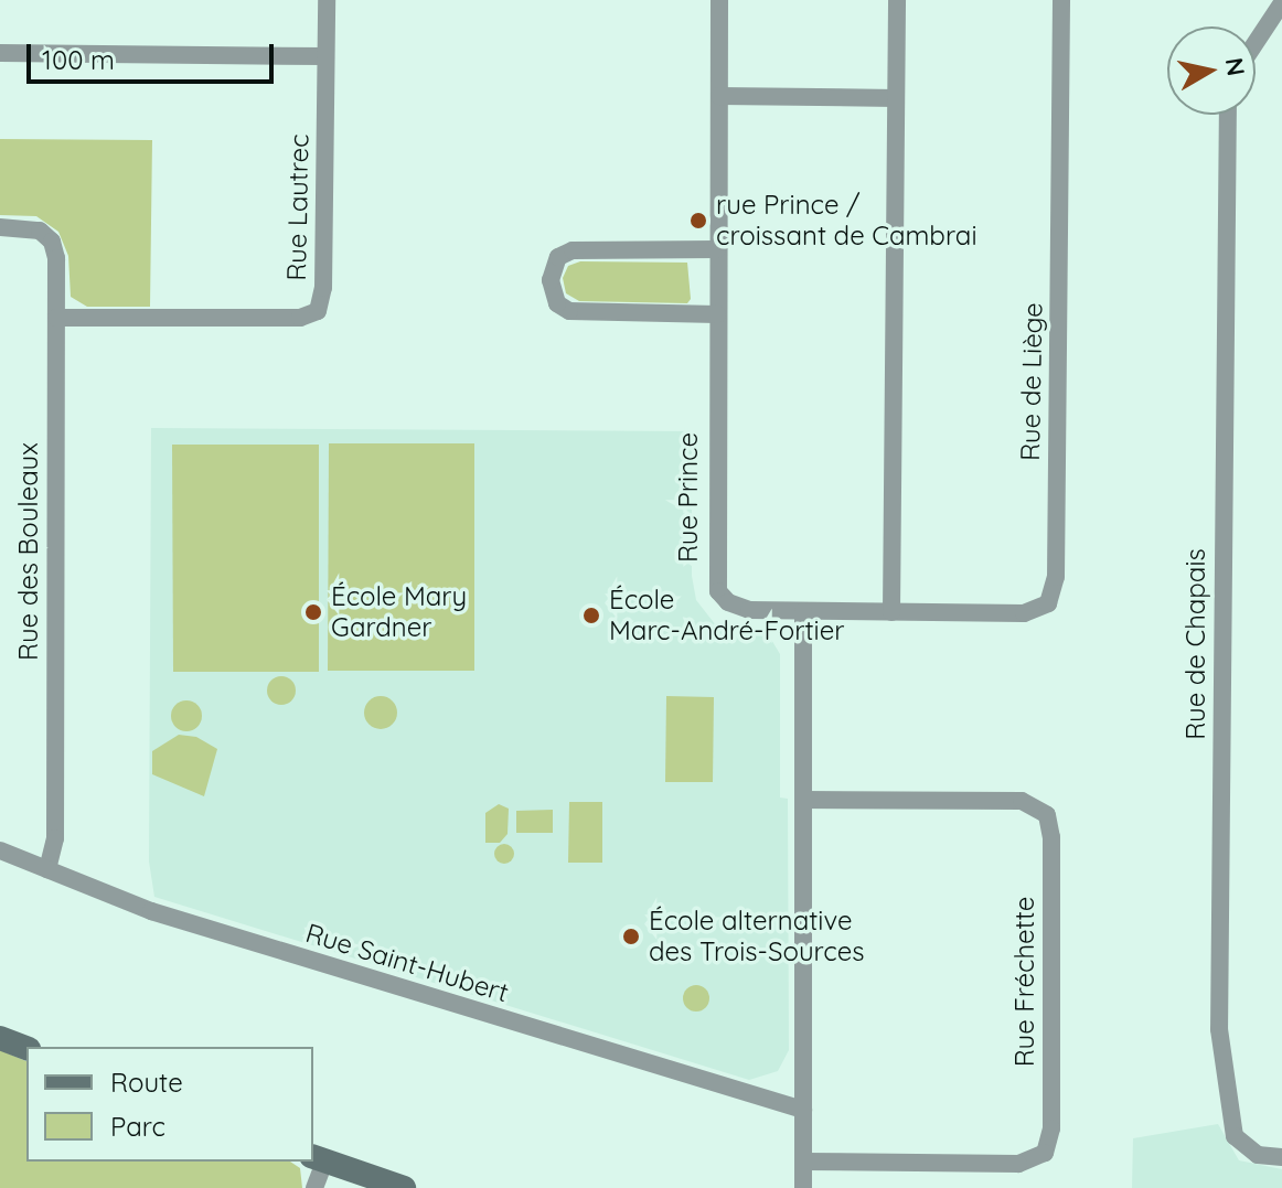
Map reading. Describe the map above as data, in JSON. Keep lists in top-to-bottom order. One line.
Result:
{"streets":{"street":["Rue Lautrec","Rue de Liège","Rue Prince","Rue des Bouleaux","Rue de Chapais","Rue Saint-Hubert","Rue Fréchette"]},"crossings":[["Rue Lautrec","Rue des Bouleaux"],["Rue de Liège","Rue Prince"],["Rue des Bouleaux","Rue Saint-Hubert"]],"places":["rue Prince / croissant de Cambrai","École Mary Gardner","École Marc-André-Fortier","École alternative des Trois-Sources"],"legend":["Route","Parc"],"scale_bar":"100 m","north":"right"}
